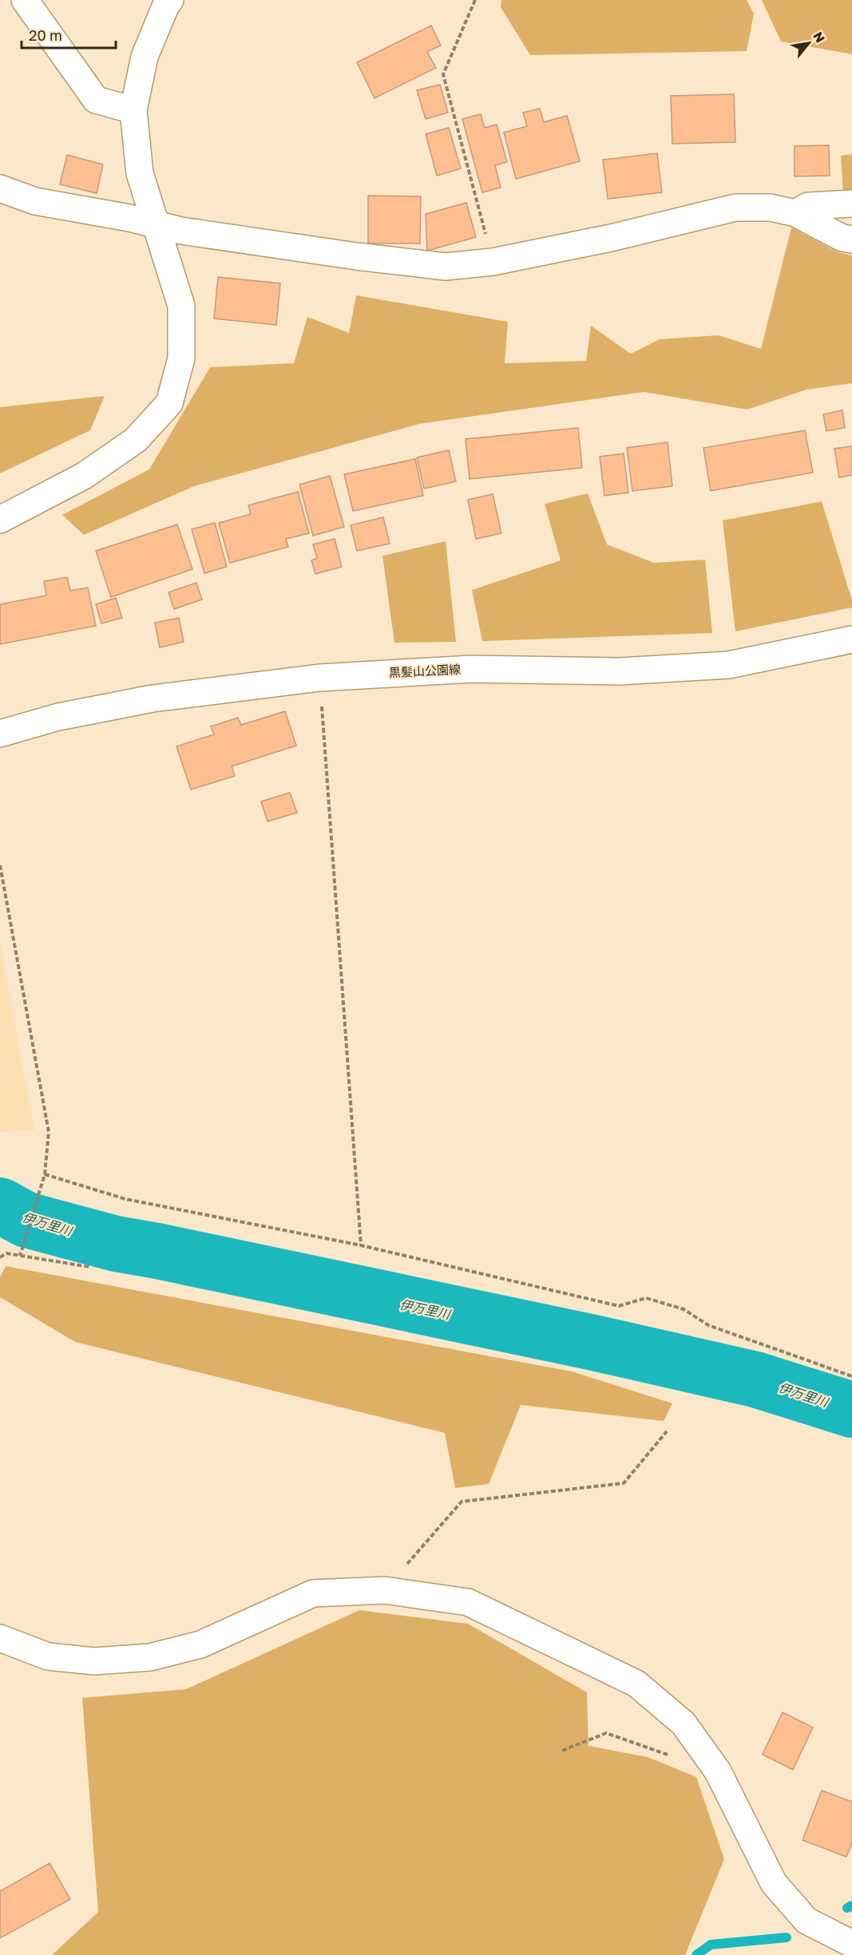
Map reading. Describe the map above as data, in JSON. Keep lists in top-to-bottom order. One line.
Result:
{"streets":{"street":["黒髪山公園線"]},"water":["伊万里川"],"scale_bar":"20 m","north":"top right"}
